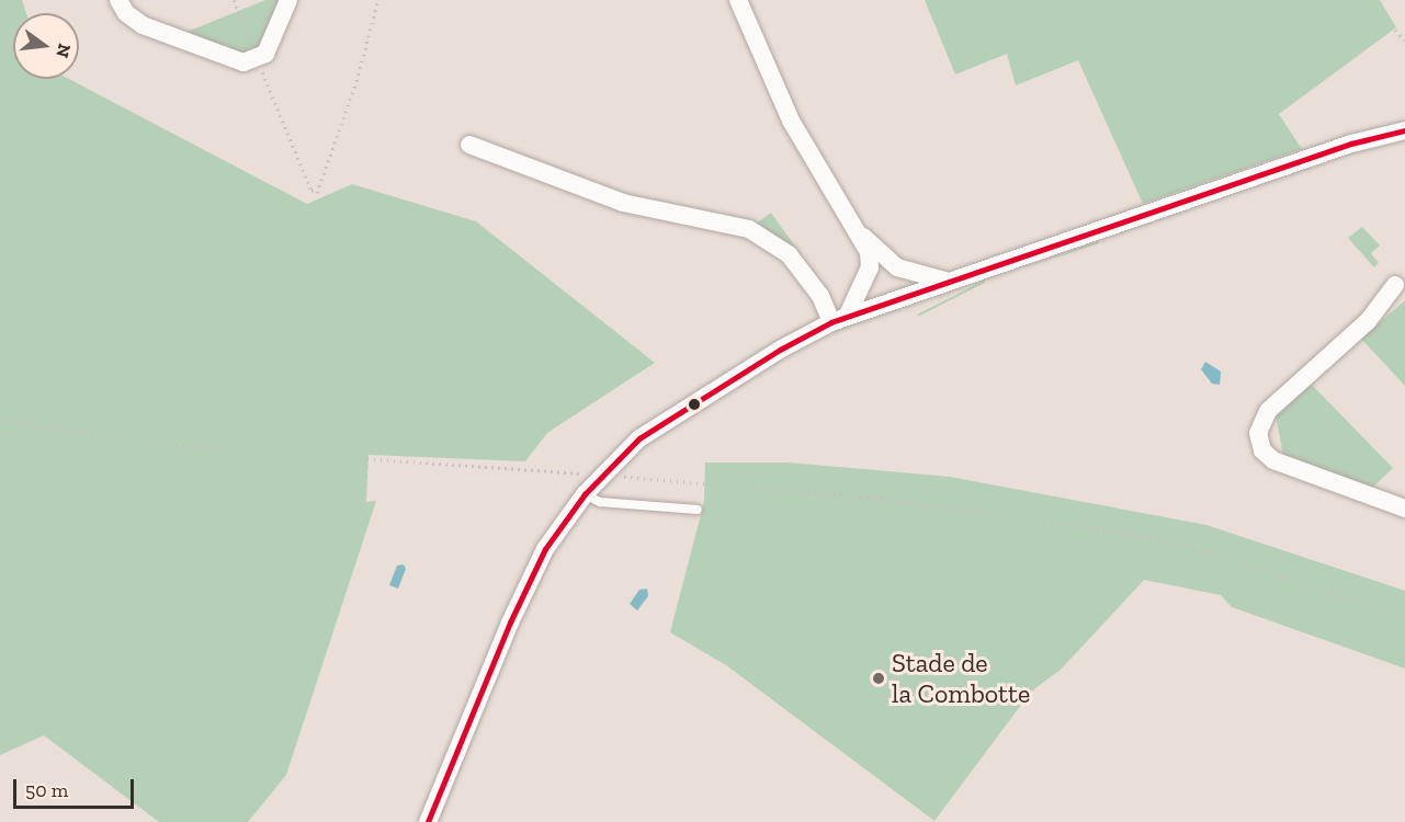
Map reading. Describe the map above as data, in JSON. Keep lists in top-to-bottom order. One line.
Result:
{"places":["Stade de la Combotte"],"lines":["transit line 50"],"scale_bar":"50 m","north":"right"}
